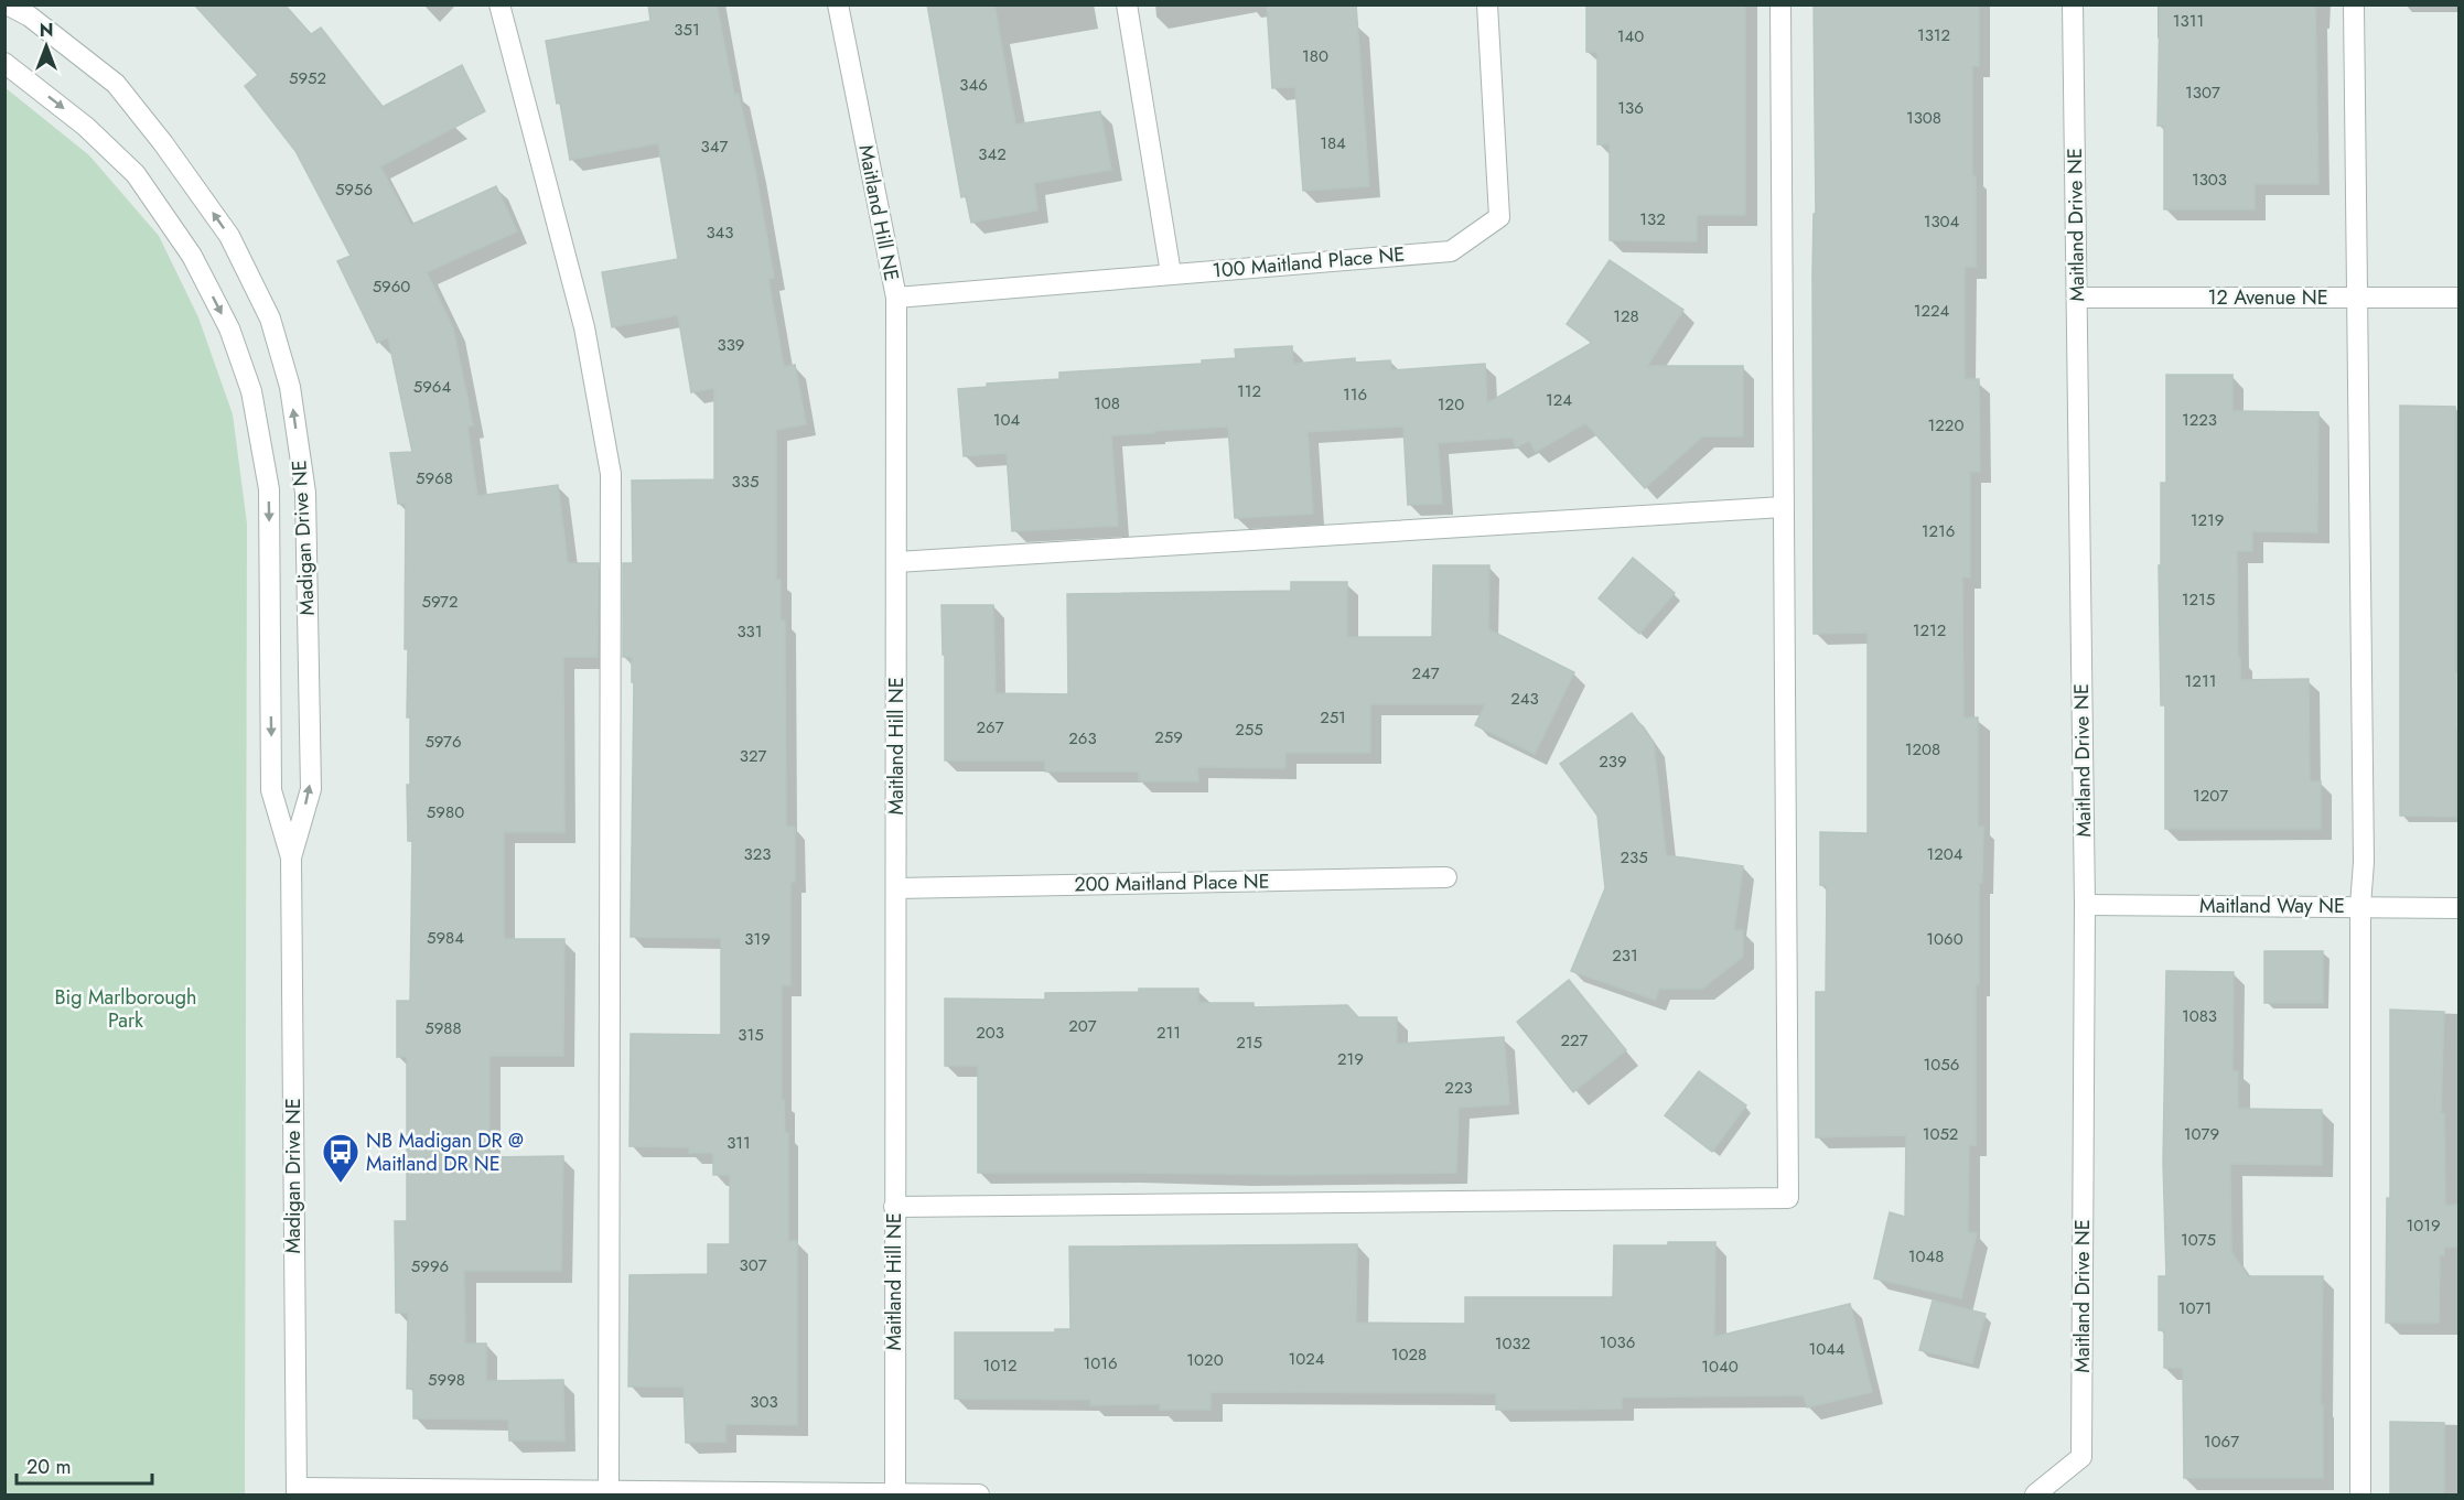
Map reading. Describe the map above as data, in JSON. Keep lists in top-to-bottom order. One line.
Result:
{"streets":{"street":["Maitland Hill NE","Maitland Drive NE","100 Maitland Place NE","12 Avenue NE","Madigan Drive NE","200 Maitland Place NE","Maitland Way NE"]},"crossings":[["Maitland Hill NE","100 Maitland Place NE"],["Maitland Hill NE","200 Maitland Place NE"],["Maitland Drive NE","12 Avenue NE"],["Maitland Drive NE","Maitland Way NE"]],"parks":["Big Marlborough Park"],"places":{"bus stop":["NB Madigan DR @ Maitland DR NE"]},"house_numbers":["1311","351","1312","140","180","5952","346","1307","136","1308","184","347","342","1303","5956","132","1304","343","5960","1224","128","339","5964","112","116","124","108","120","104","1223","1220","5968","335","1219","1216","1215","5972","1212","331","247","1211","243","251","267","255","259","263","5976","1208","327","239","1207","5980","323","1204","235","5984","319","1060","231","1083","207","5988","203","211","315","227","215","219","1056","223","1052","1079","311","1019","1075","1048","307","5996","1071","1036","1032","1044","1028","1024","1020","1016","1012","1040","5998","303","1067"],"scale_bar":"20 m","north":"top"}
